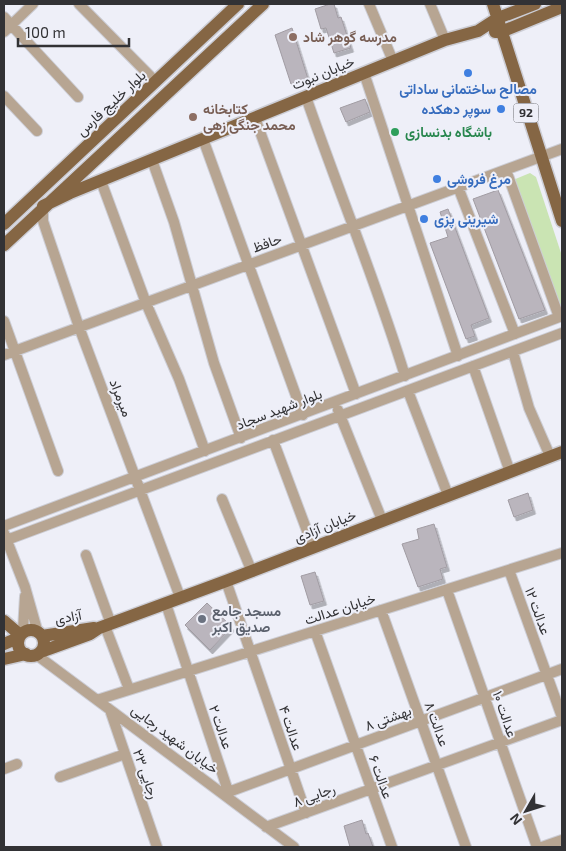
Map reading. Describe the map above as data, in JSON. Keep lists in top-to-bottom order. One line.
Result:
{"streets":{"main road":["خیابان نبوت","بلوار خلیج فارس","92","خیابان آزادی","آزادی"],"street":["حافظ","میرمراد","بلوار شهید سجاد","خیابان عدالت","عدالت ۱۲","عدالت ۱۰","بهشتی ۸","عدالت ۸","عدالت ۲","عدالت ۴","خیابان شهید رجایی","رجایی ۲۳","عدالت ۶","رجایی ۸"]},"crossings":[["خیابان نبوت","92"],["خیابان نبوت","میرمراد"],["92","حافظ"],["حافظ","میرمراد"],["میرمراد","بلوار شهید سجاد"],["میرمراد","خیابان آزادی"],["خیابان آزادی","آزادی"],["خیابان آزادی","عدالت ۲"],["خیابان آزادی","عدالت ۴"],["خیابان عدالت","عدالت ۱۲"],["خیابان عدالت","عدالت ۱۰"],["خیابان عدالت","عدالت ۸"],["خیابان عدالت","عدالت ۲"],["خیابان عدالت","عدالت ۴"],["خیابان عدالت","خیابان شهید رجایی"],["خیابان عدالت","عدالت ۶"],["عدالت ۱۲","بهشتی ۸"],["عدالت ۱۲","رجایی ۸"],["آزادی","خیابان شهید رجایی"],["عدالت ۱۰","بهشتی ۸"],["عدالت ۱۰","رجایی ۸"],["بهشتی ۸","عدالت ۸"],["بهشتی ۸","عدالت ۲"],["بهشتی ۸","عدالت ۴"],["بهشتی ۸","خیابان شهید رجایی"],["بهشتی ۸","عدالت ۶"],["عدالت ۸","رجایی ۸"],["عدالت ۲","خیابان شهید رجایی"],["عدالت ۴","رجایی ۸"],["خیابان شهید رجایی","رجایی ۲۳"],["خیابان شهید رجایی","رجایی ۸"],["عدالت ۶","رجایی ۸"]],"places":["مدرسه گوهر شاد","مصالح ساختمانی ساداتی","سوپر دهکده","کتابخانه محمد جنگی زهی","باشگاه بدنسازی","مرغ فروشی","شیرینی پزی","مسجد جامع صدیق اکبر"],"scale_bar":"100 m","north":"bottom left"}
